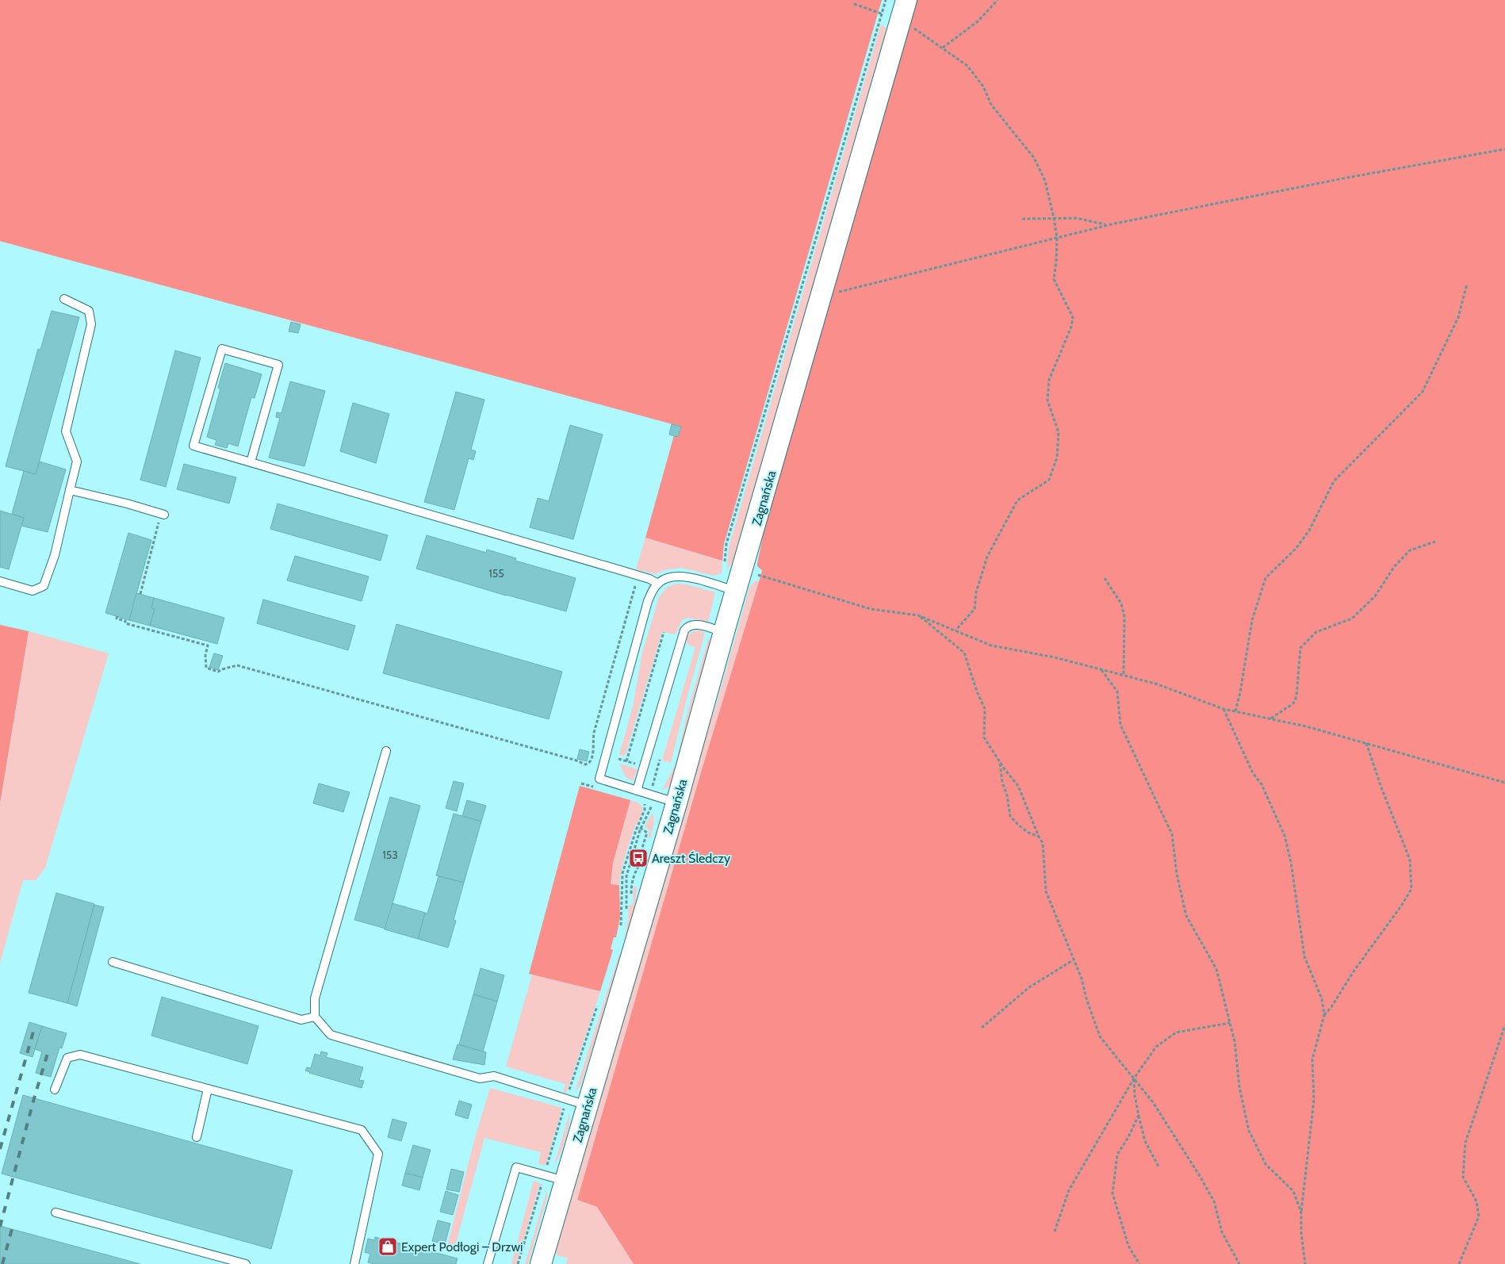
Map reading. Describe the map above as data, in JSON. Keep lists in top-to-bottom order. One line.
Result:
{"streets":{"street":["Zagnańska"]},"places":{"bus stop":["Areszt Śledczy"],"shop":["Expert Podłogi – Drzwi"]},"house_numbers":["155","153"]}
